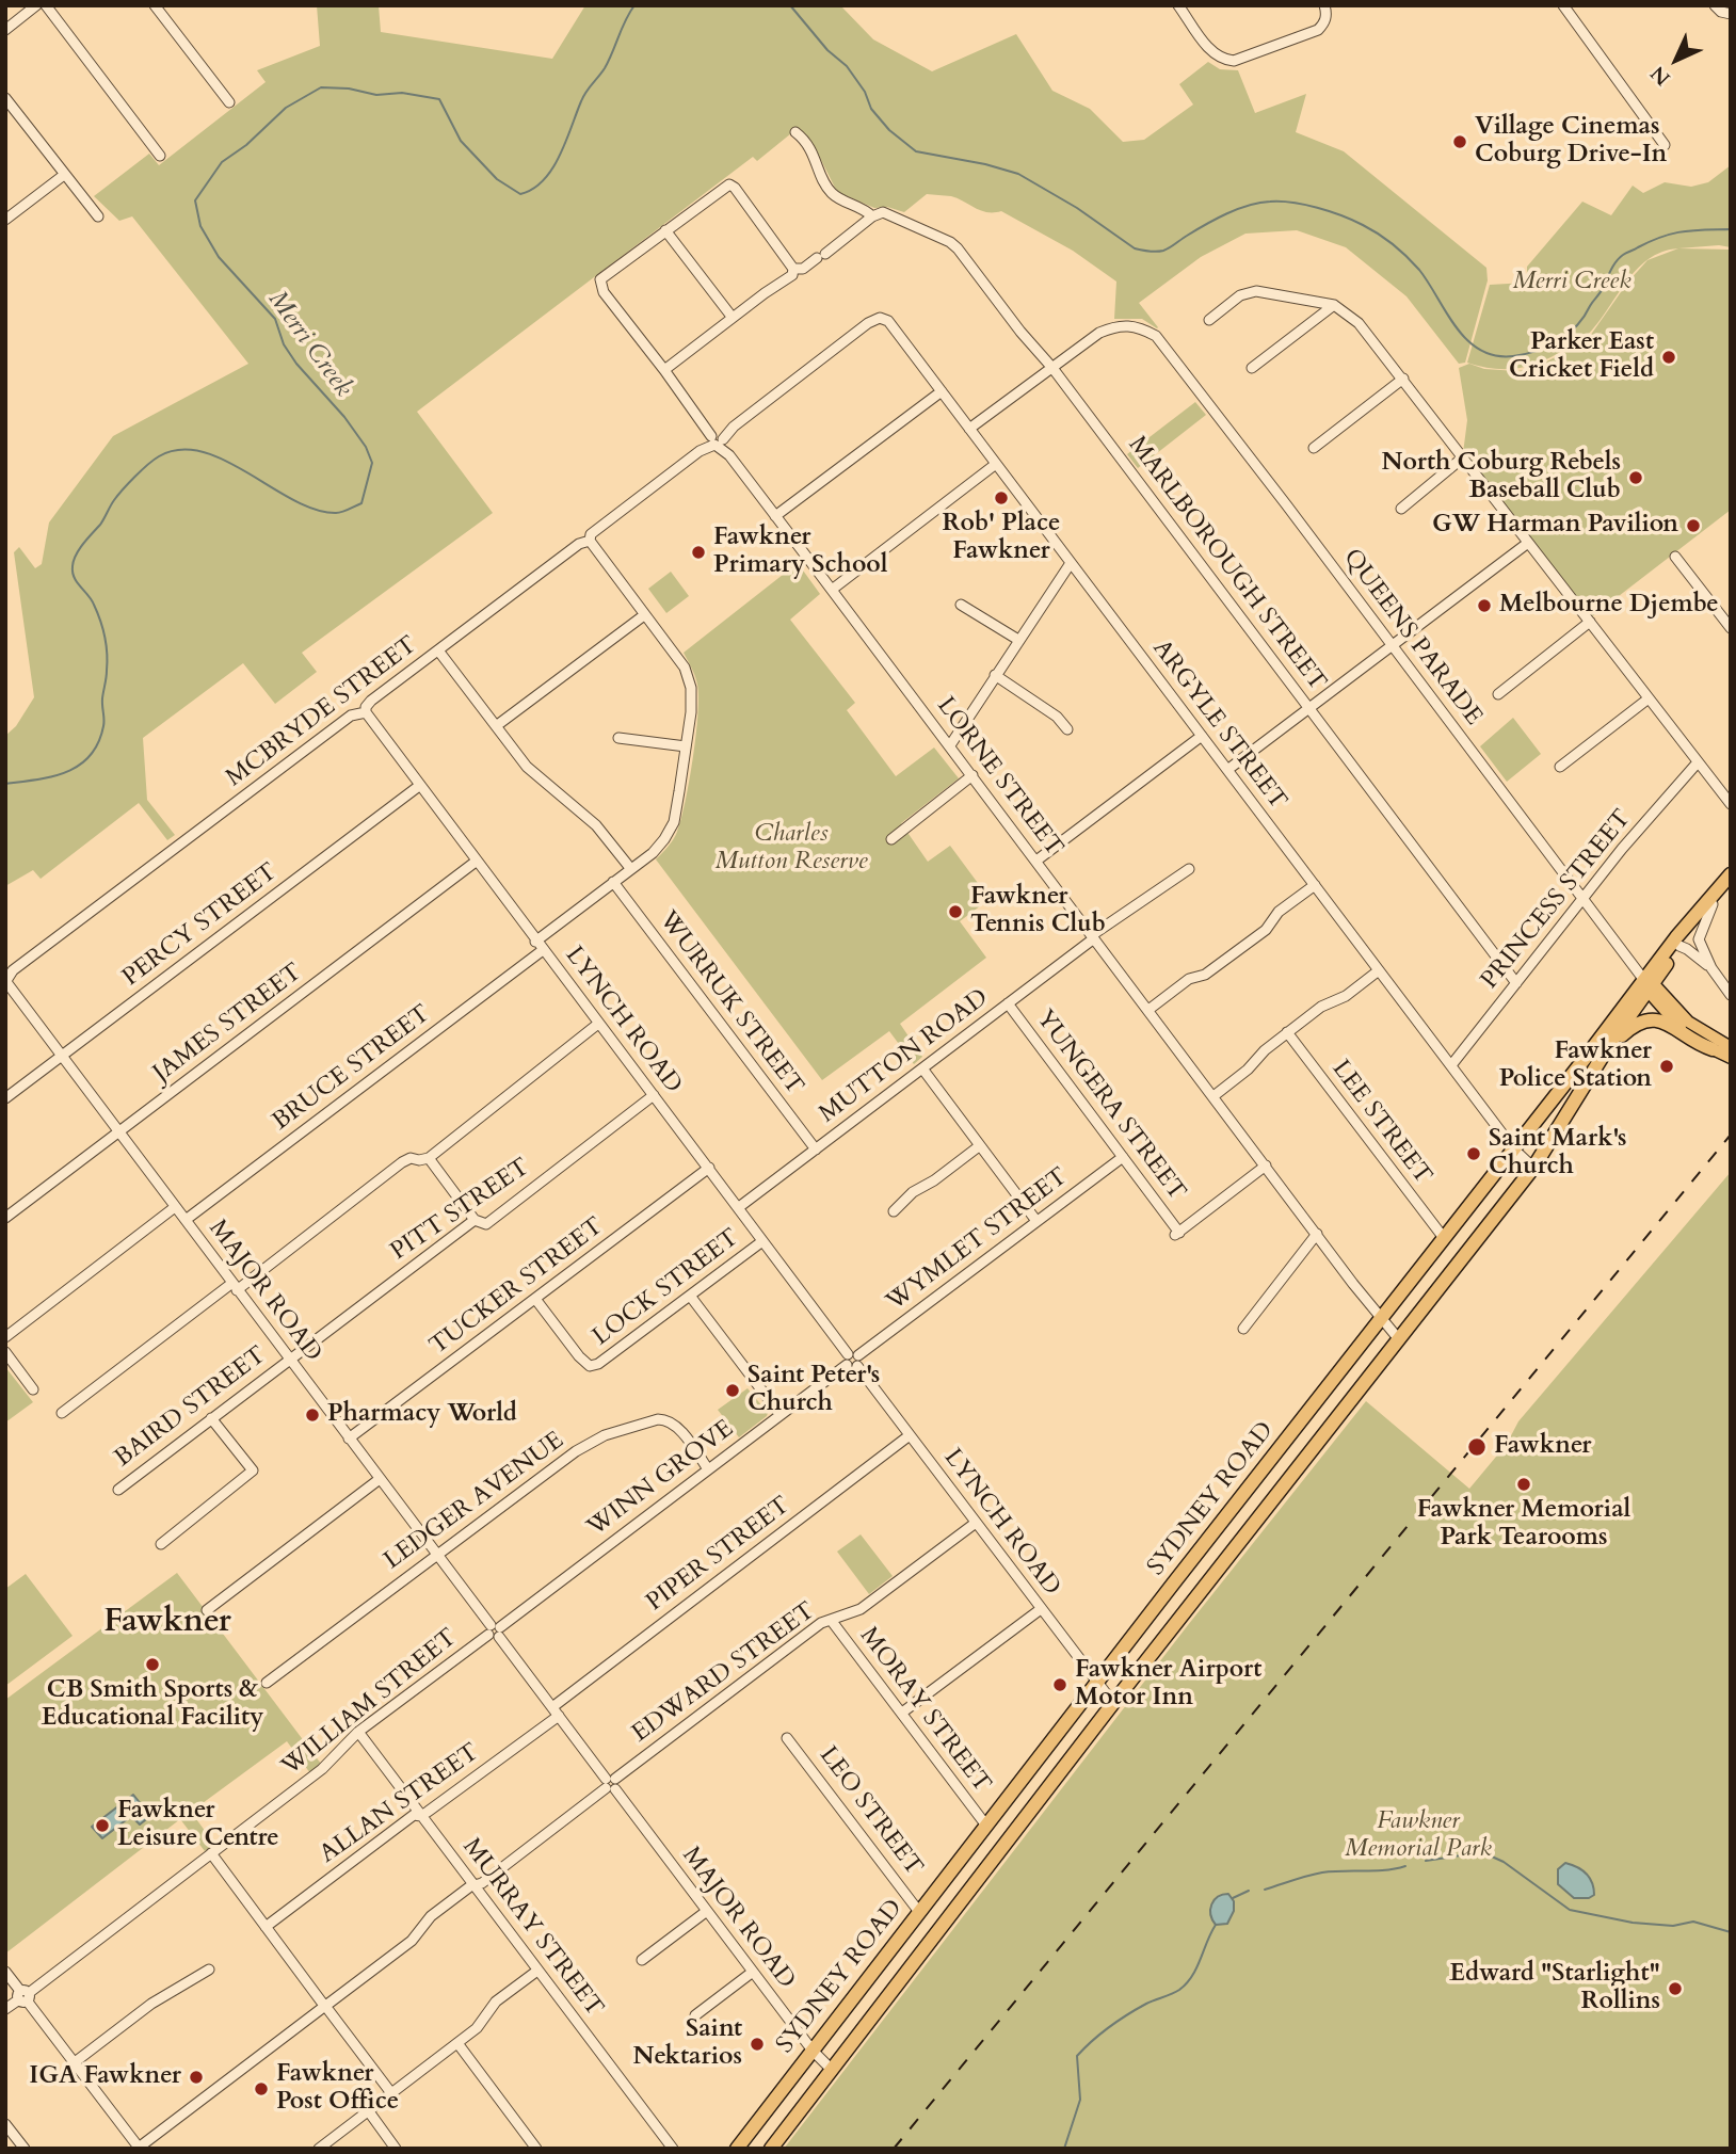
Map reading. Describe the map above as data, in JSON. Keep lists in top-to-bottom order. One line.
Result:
{"streets":{"highway":["SYDNEY ROAD"],"street":["MARLBOROUGH STREET","QUEENS PARADE","MCBRYDE STREET","ARGYLE STREET","LORNE STREET","PRINCESS STREET","PERCY STREET","WURRUK STREET","LYNCH ROAD","JAMES STREET","MUTTON ROAD","BRUCE STREET","YUNGERA STREET","LEE STREET","PITT STREET","WYMLET STREET","TUCKER STREET","LOCK STREET","MAJOR ROAD","BAIRD STREET","WINN GROVE","LEDGER AVENUE","PIPER STREET","EDWARD STREET","WILLIAM STREET","MORAY STREET","ALLAN STREET","LEO STREET","MURRAY STREET"]},"crossings":[["MARLBOROUGH STREET","QUEENS PARADE"],["MARLBOROUGH STREET","PRINCESS STREET"],["QUEENS PARADE","PRINCESS STREET"],["QUEENS PARADE","SYDNEY ROAD"],["MCBRYDE STREET","ARGYLE STREET"],["MCBRYDE STREET","LORNE STREET"],["MCBRYDE STREET","LYNCH ROAD"],["MCBRYDE STREET","BRUCE STREET"],["MCBRYDE STREET","MAJOR ROAD"],["ARGYLE STREET","PRINCESS STREET"],["ARGYLE STREET","SYDNEY ROAD"],["LORNE STREET","MUTTON ROAD"],["LORNE STREET","YUNGERA STREET"],["LORNE STREET","SYDNEY ROAD"],["PERCY STREET","LYNCH ROAD"],["PERCY STREET","MAJOR ROAD"],["WURRUK STREET","MUTTON ROAD"],["WURRUK STREET","BRUCE STREET"],["LYNCH ROAD","JAMES STREET"],["LYNCH ROAD","MUTTON ROAD"],["LYNCH ROAD","BRUCE STREET"],["LYNCH ROAD","PITT STREET"],["LYNCH ROAD","WYMLET STREET"],["LYNCH ROAD","TUCKER STREET"],["LYNCH ROAD","LOCK STREET"],["LYNCH ROAD","WINN GROVE"],["LYNCH ROAD","SYDNEY ROAD"],["LYNCH ROAD","PIPER STREET"],["LYNCH ROAD","EDWARD STREET"],["JAMES STREET","MAJOR ROAD"],["MUTTON ROAD","YUNGERA STREET"],["BRUCE STREET","MAJOR ROAD"],["YUNGERA STREET","WYMLET STREET"],["LEE STREET","SYDNEY ROAD"],["PITT STREET","MAJOR ROAD"],["PITT STREET","BAIRD STREET"],["WYMLET STREET","WINN GROVE"],["TUCKER STREET","LOCK STREET"],["TUCKER STREET","MAJOR ROAD"],["MAJOR ROAD","BAIRD STREET"],["MAJOR ROAD","WINN GROVE"],["MAJOR ROAD","SYDNEY ROAD"],["MAJOR ROAD","LEDGER AVENUE"],["MAJOR ROAD","PIPER STREET"],["MAJOR ROAD","EDWARD STREET"],["MAJOR ROAD","WILLIAM STREET"],["MAJOR ROAD","ALLAN STREET"],["WINN GROVE","LEDGER AVENUE"],["WINN GROVE","WILLIAM STREET"],["SYDNEY ROAD","MORAY STREET"],["SYDNEY ROAD","LEO STREET"],["PIPER STREET","ALLAN STREET"],["EDWARD STREET","MORAY STREET"],["EDWARD STREET","MURRAY STREET"],["WILLIAM STREET","MURRAY STREET"],["ALLAN STREET","MURRAY STREET"]],"districts":["Fawkner"],"water":["Merri Creek"],"parks":["Merri Creek","Charles Mutton Reserve","Fawkner Memorial Park"],"places":["Village Cinemas Coburg Drive-In","Parker East Cricket Field","North Coburg Rebels Baseball Club","Rob' Place Fawkner","GW Harman Pavilion","Fawkner Primary School","Melbourne Djembe","Fawkner Tennis Club","Fawkner Police Station","Saint Mark's Church","Saint Peter's Church","Pharmacy World","Fawkner","Fawkner Memorial Park Tearooms","CB Smith Sports & Educational Facility","Fawkner Airport Motor Inn","Fawkner Leisure Centre","Edward \"Starlight\" Rollins","Saint Nektarios","IGA Fawkner","Fawkner Post Office"],"north":"bottom left"}
